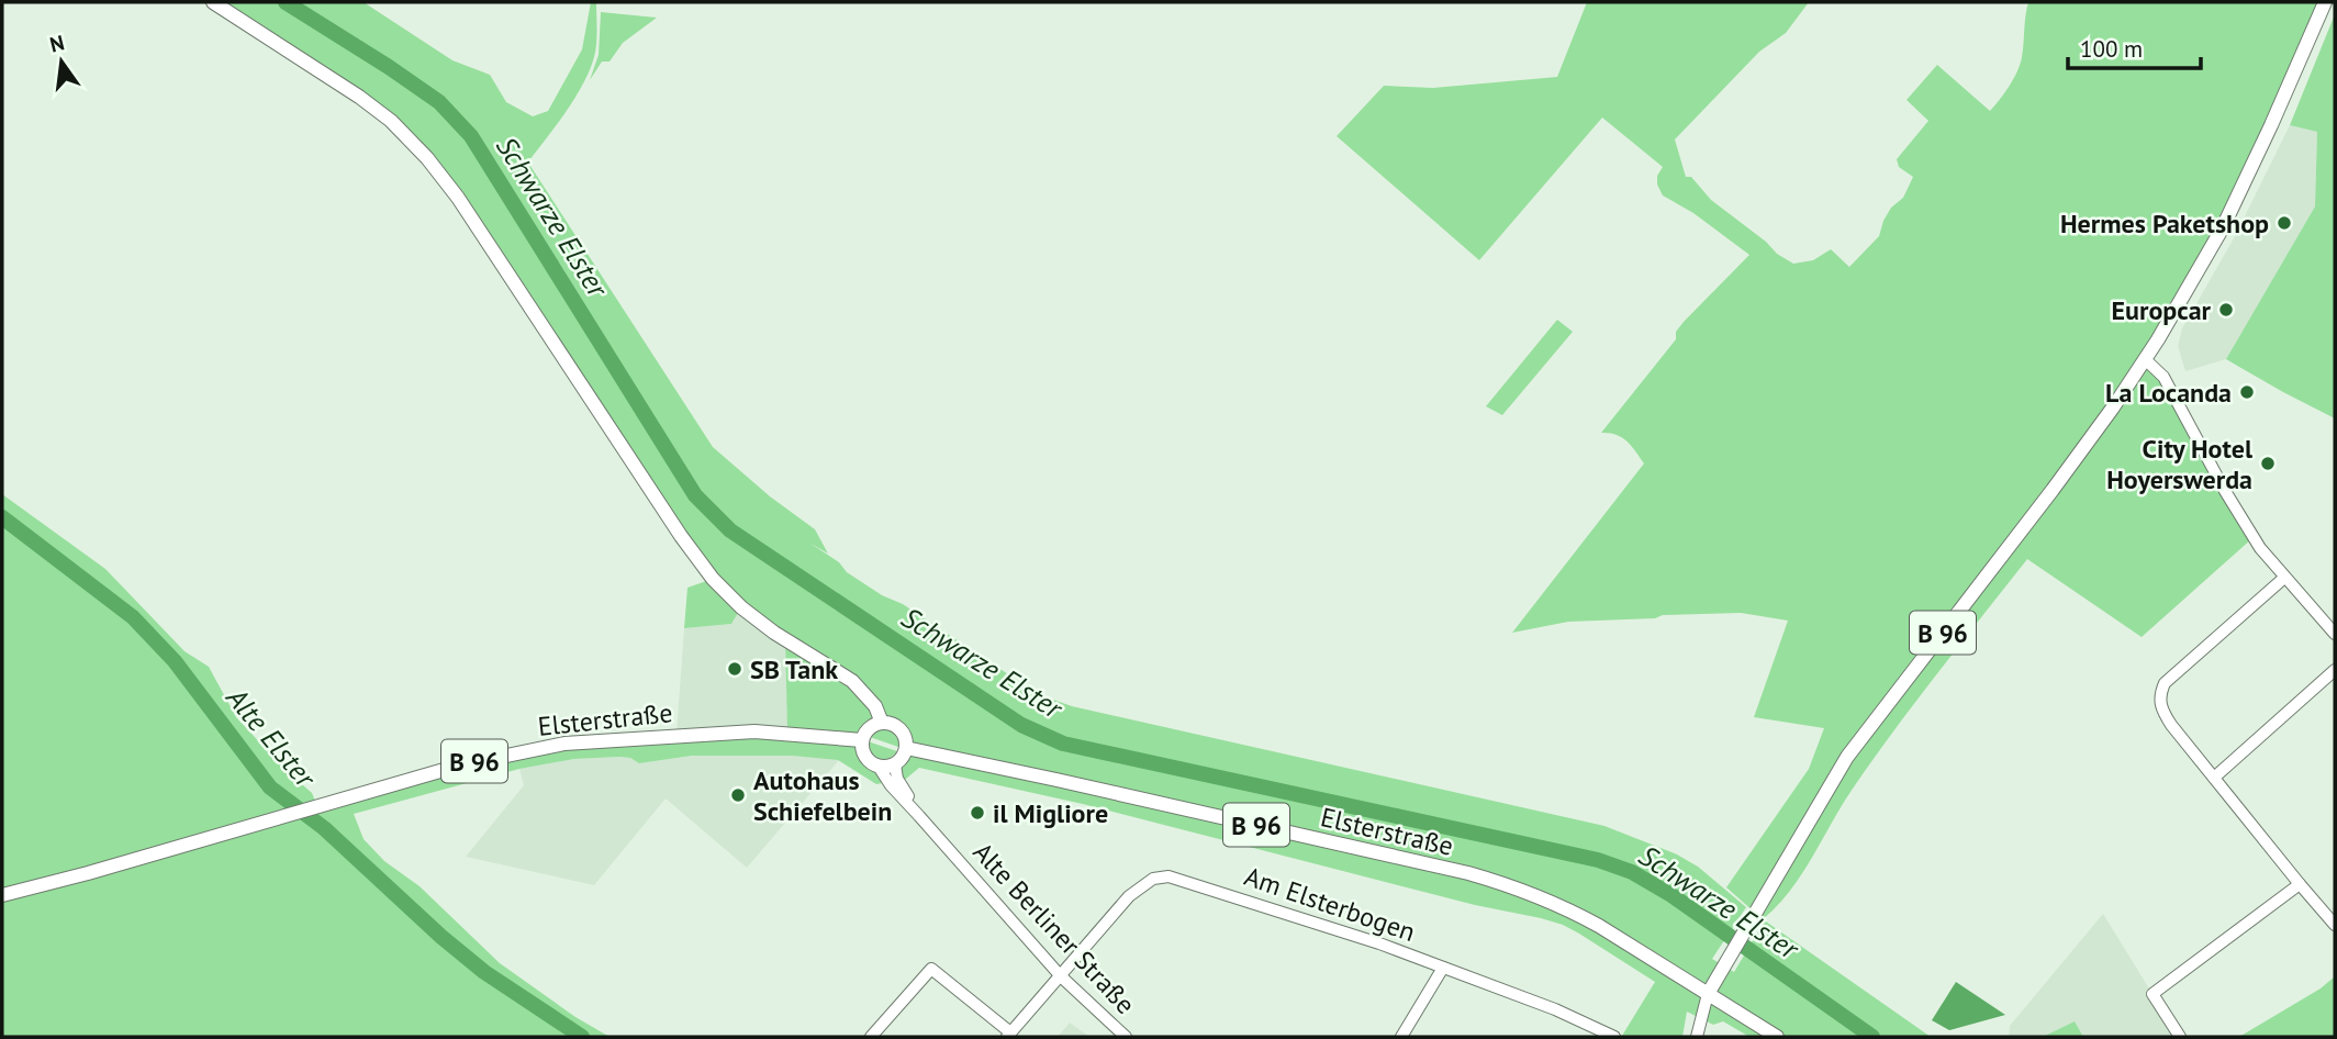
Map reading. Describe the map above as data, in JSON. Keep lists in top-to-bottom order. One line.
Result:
{"streets":{"main road":["B 96","Elsterstraße"],"street":["Am Elsterbogen","Alte Berliner Straße"]},"crossings":[["B 96","Elsterstraße"],["Elsterstraße","Alte Berliner Straße"],["Am Elsterbogen","Alte Berliner Straße"]],"water":["Schwarze Elster","Alte Elster"],"places":["Hermes Paketshop","Europcar","La Locanda","City Hotel Hoyerswerda","SB Tank","Autohaus Schiefelbein","il Migliore"],"scale_bar":"100 m","north":"top"}
